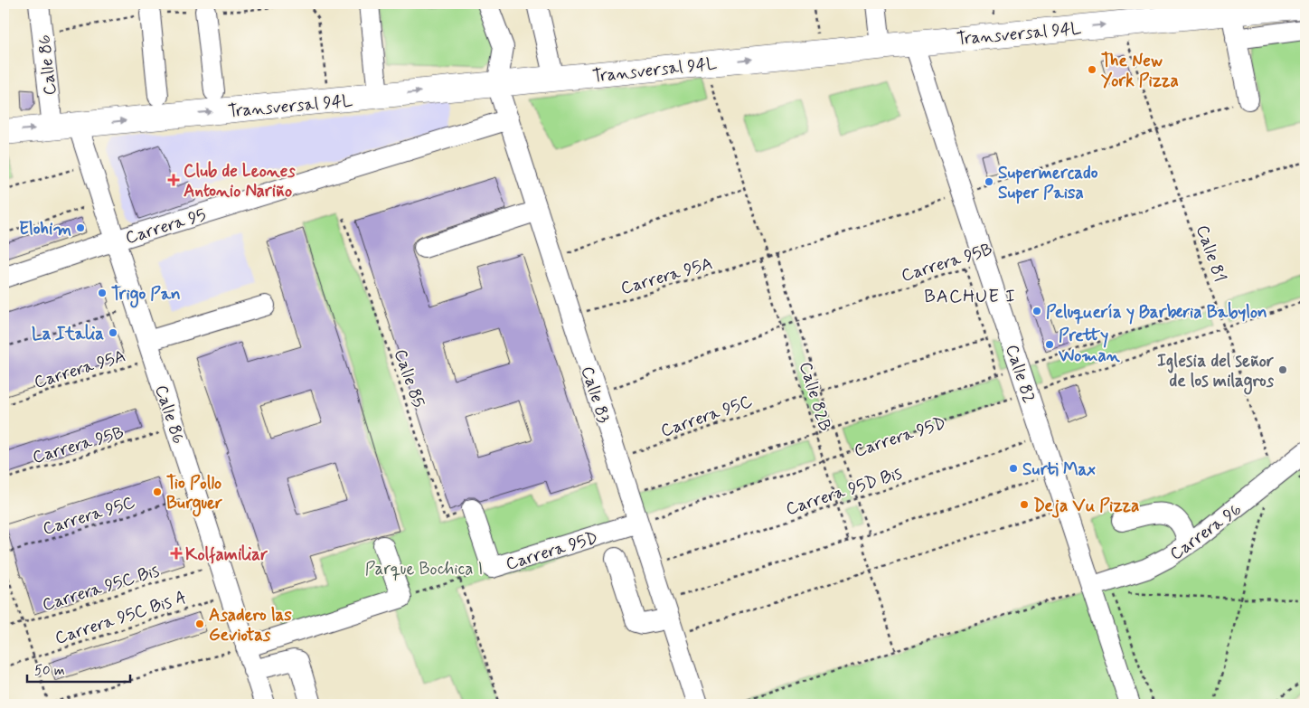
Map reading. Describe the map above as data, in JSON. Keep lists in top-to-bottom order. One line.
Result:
{"streets":{"main road":["Transversal 94L"],"street":["Calle 86","Carrera 95","Calle 82","Calle 83","Carrera 95D","Carrera 96"],"path":["Calle 81","Carrera 95B","Carrera 95A","Calle 85","Calle 82B","Carrera 95C","Carrera 95D Bis","Carrera 95C Bis","Carrera 95C Bis A"]},"crossings":[["Transversal 94L","Calle 86"],["Transversal 94L","Calle 82"],["Transversal 94L","Calle 83"],["Calle 86","Carrera 95"],["Carrera 95","Calle 83"],["Calle 81","Carrera 95B"],["Calle 81","Carrera 95A"],["Calle 81","Carrera 95D"],["Calle 81","Carrera 96"],["Carrera 95B","Calle 82"],["Carrera 95B","Calle 83"],["Carrera 95B","Calle 82B"],["Carrera 95A","Calle 82"],["Carrera 95A","Calle 83"],["Carrera 95A","Calle 82B"],["Calle 82","Carrera 95D"],["Calle 82","Carrera 95D Bis"],["Calle 82","Carrera 96"],["Calle 83","Carrera 95C"],["Calle 83","Carrera 95D"],["Calle 83","Carrera 95D Bis"],["Calle 82B","Carrera 95C"],["Calle 82B","Carrera 95D"],["Calle 82B","Carrera 95D Bis"]],"one_way":["Transversal 94L"],"districts":["BACHUE I"],"parks":["Parque Bochica I"],"places":{"other":["The New York Pizza","Supermercado Super Paisa","Elohim","Trigo Pan","Peluquería y Barberia Babylon","La Italia","Pretty Woman","Iglesia del señor de los milagros","Surti Max","Tio Pollo Burguer","Deja Vu Pizza","Asadero las Geviotas"],"health":["Club de Leones Antonio Nariño","Kolfamiliar"]},"scale_bar":"50 m"}
